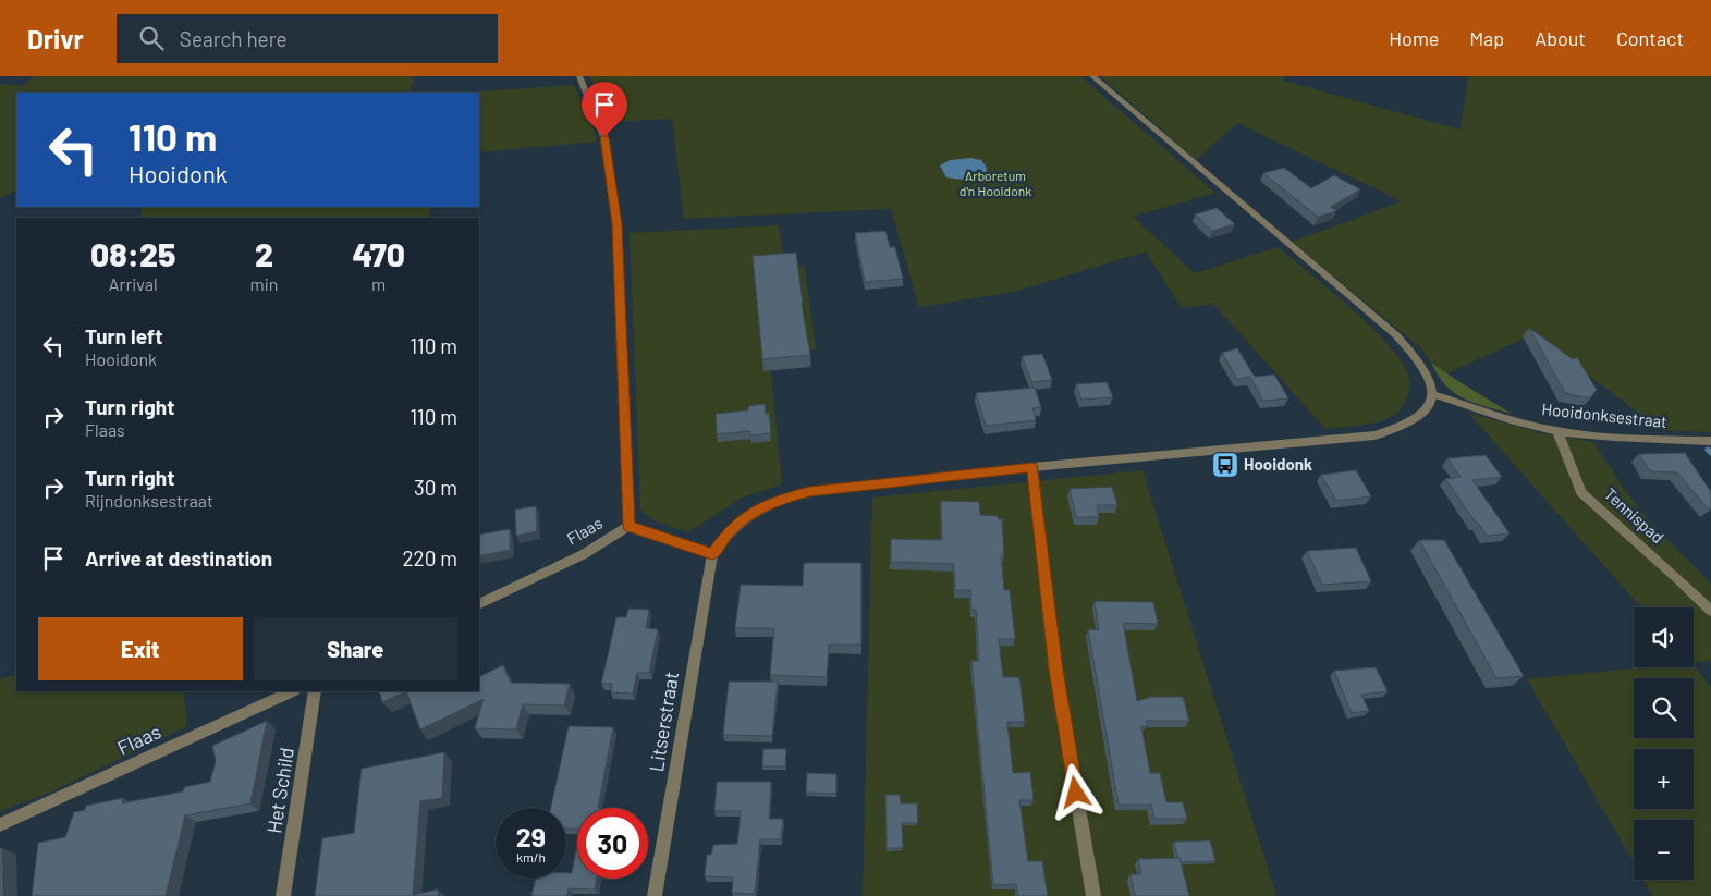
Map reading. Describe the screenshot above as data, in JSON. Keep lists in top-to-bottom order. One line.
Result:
{"streets":{"street":["Hooidonksestraat","Tennispad","Flaas","Litserstraat","Het Schild"]},"crossings":[["Hooidonksestraat","Tennispad"],["Flaas","Litserstraat"]],"parks":["Arboretum d'n Hooidonk"],"places":{"bus stop":["Hooidonk"]},"page":{"header":"Drivr","search":"Search here","nav":["Home","Map","About","Contact"],"turn":["110 m","Hooidonk"],"eta":["08:25","Arrival","2","min","470","m"],"list":[{"name":"Turn left","note":"Hooidonk","value":"110 m"},{"name":"Turn right","note":"Flaas","value":"110 m"},{"name":"Turn right","note":"Rijndonksestraat","value":"30 m"},{"name":"Arrive at destination","value":"220 m"}],"buttons":["Exit","Share"],"map_buttons":["+","−"],"speed":"29 km/h","limit":"30"}}
